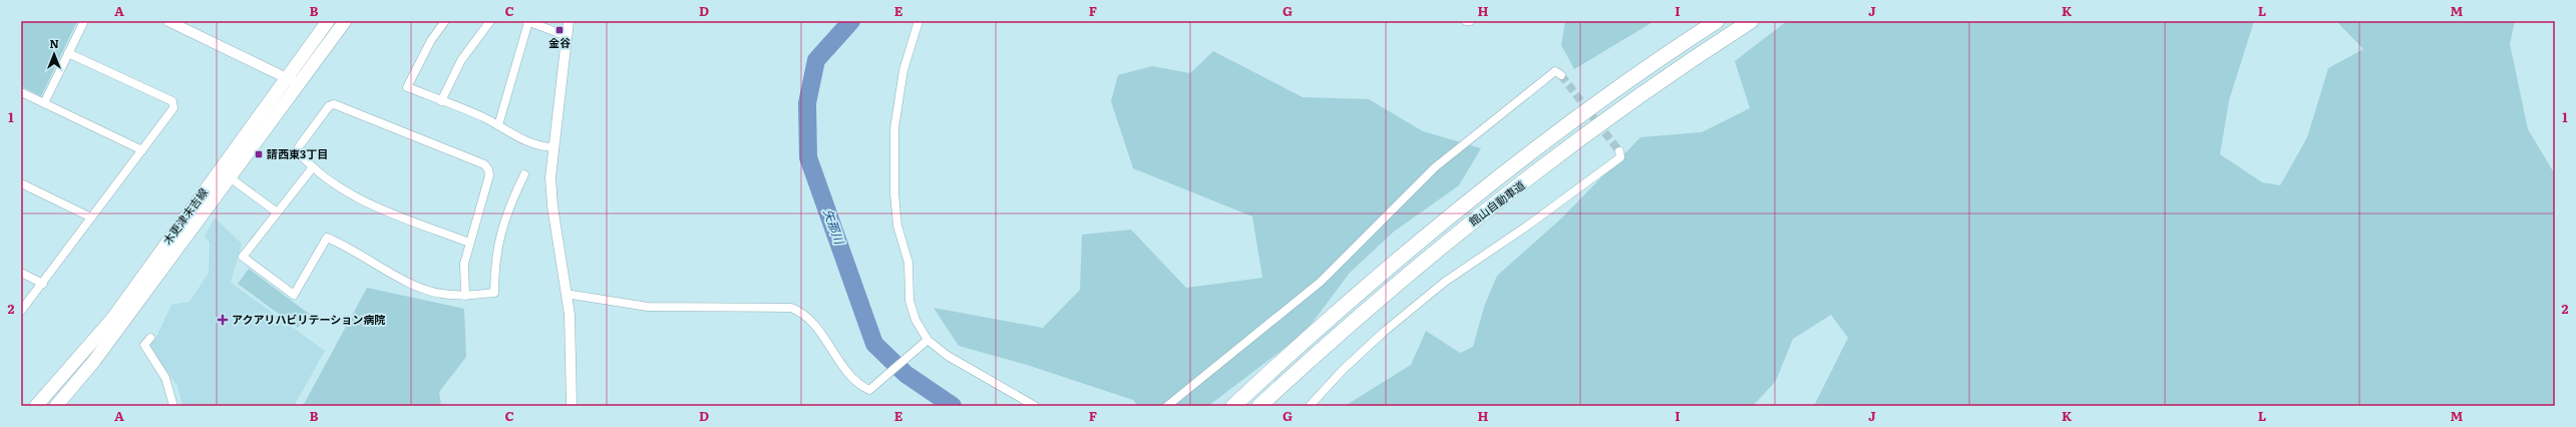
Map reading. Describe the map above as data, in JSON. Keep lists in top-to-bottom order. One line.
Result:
{"streets":{"highway":["館山自動車道"],"main road":["木更津末吉線"]},"water":["矢那川"],"places":{"transit":["金谷","請西東3丁目"],"health":["アクアリハビリテーション病院"]},"north":"top","grid":{"columns":["A","B","C","D","E","F","G","H","I","J","K","L","M"],"rows":["1","2"]}}
